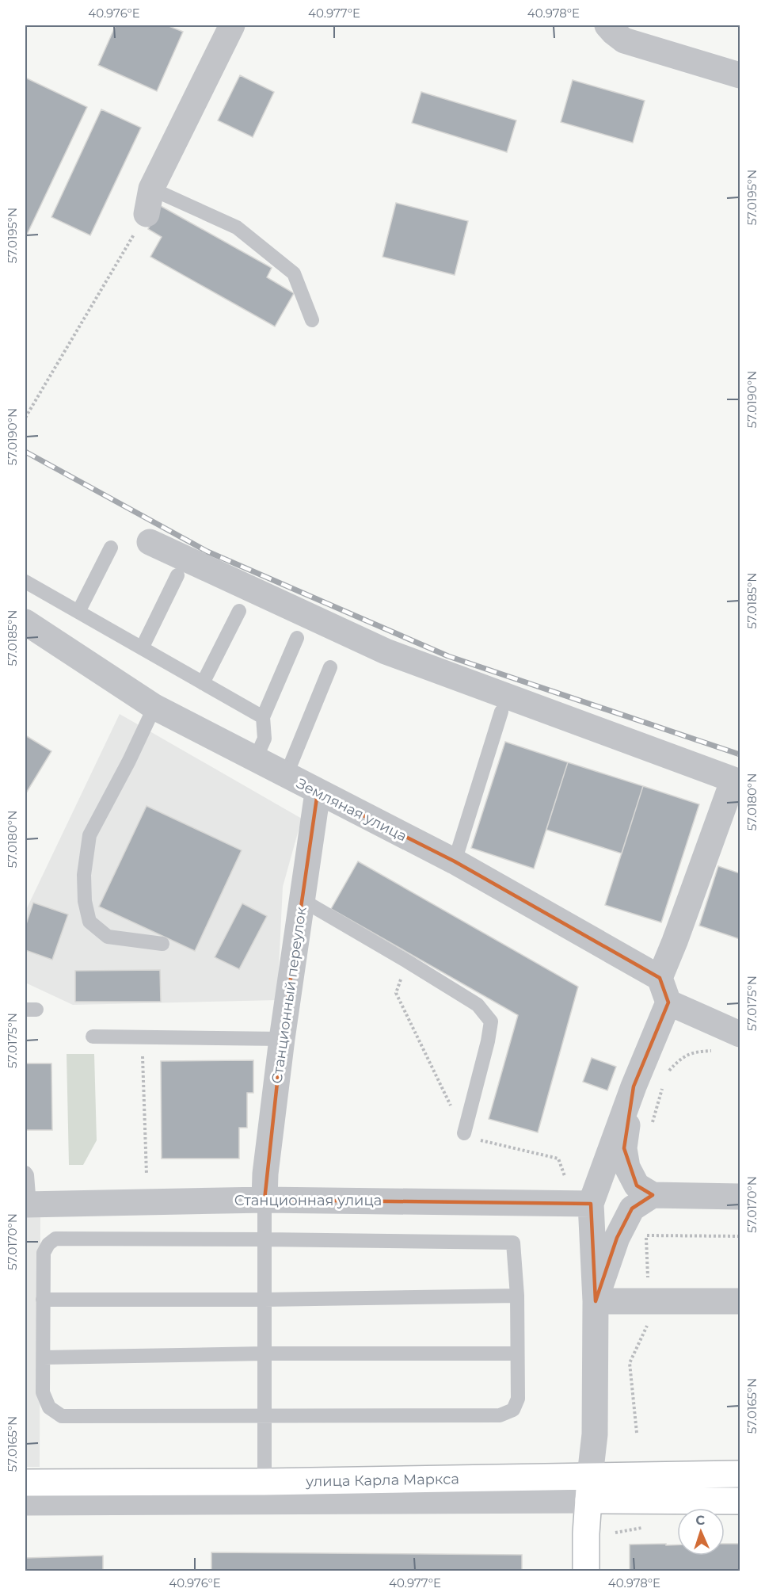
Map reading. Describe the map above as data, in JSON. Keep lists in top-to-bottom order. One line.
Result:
{"streets":{"main road":["улица Карла Маркса"],"street":["Земляная улица","Станционный переулок","Станционная улица"]},"crossings":[["Земляная улица","Станционный переулок"],["Станционный переулок","Станционная улица"]],"north":"top","coordinates":["40.976°E","40.977°E","40.978°E","57.0195°N","57.0190°N","57.0185°N","57.0180°N","57.0175°N","57.0170°N","57.0165°N"]}
